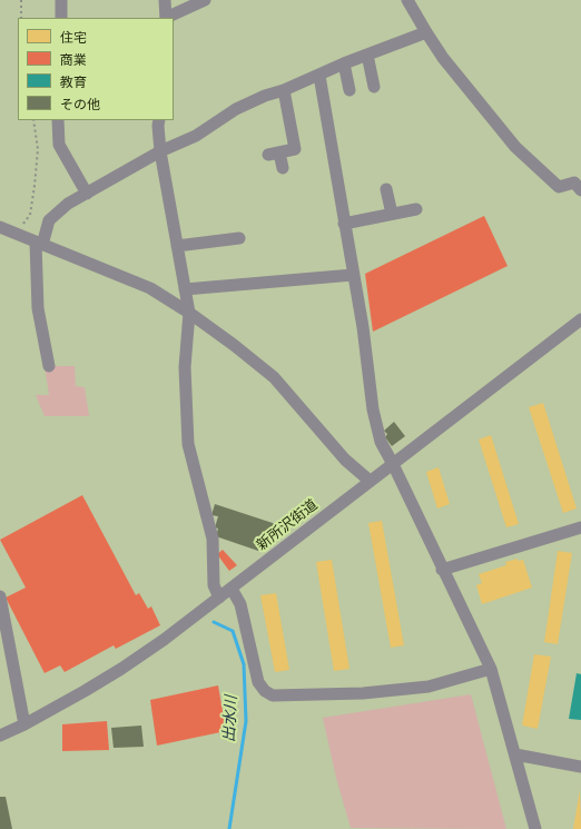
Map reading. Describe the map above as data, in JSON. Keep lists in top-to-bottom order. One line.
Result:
{"streets":{"street":["新所沢街道"]},"water":["出水川"],"legend":["住宅","商業","教育","その他"]}
